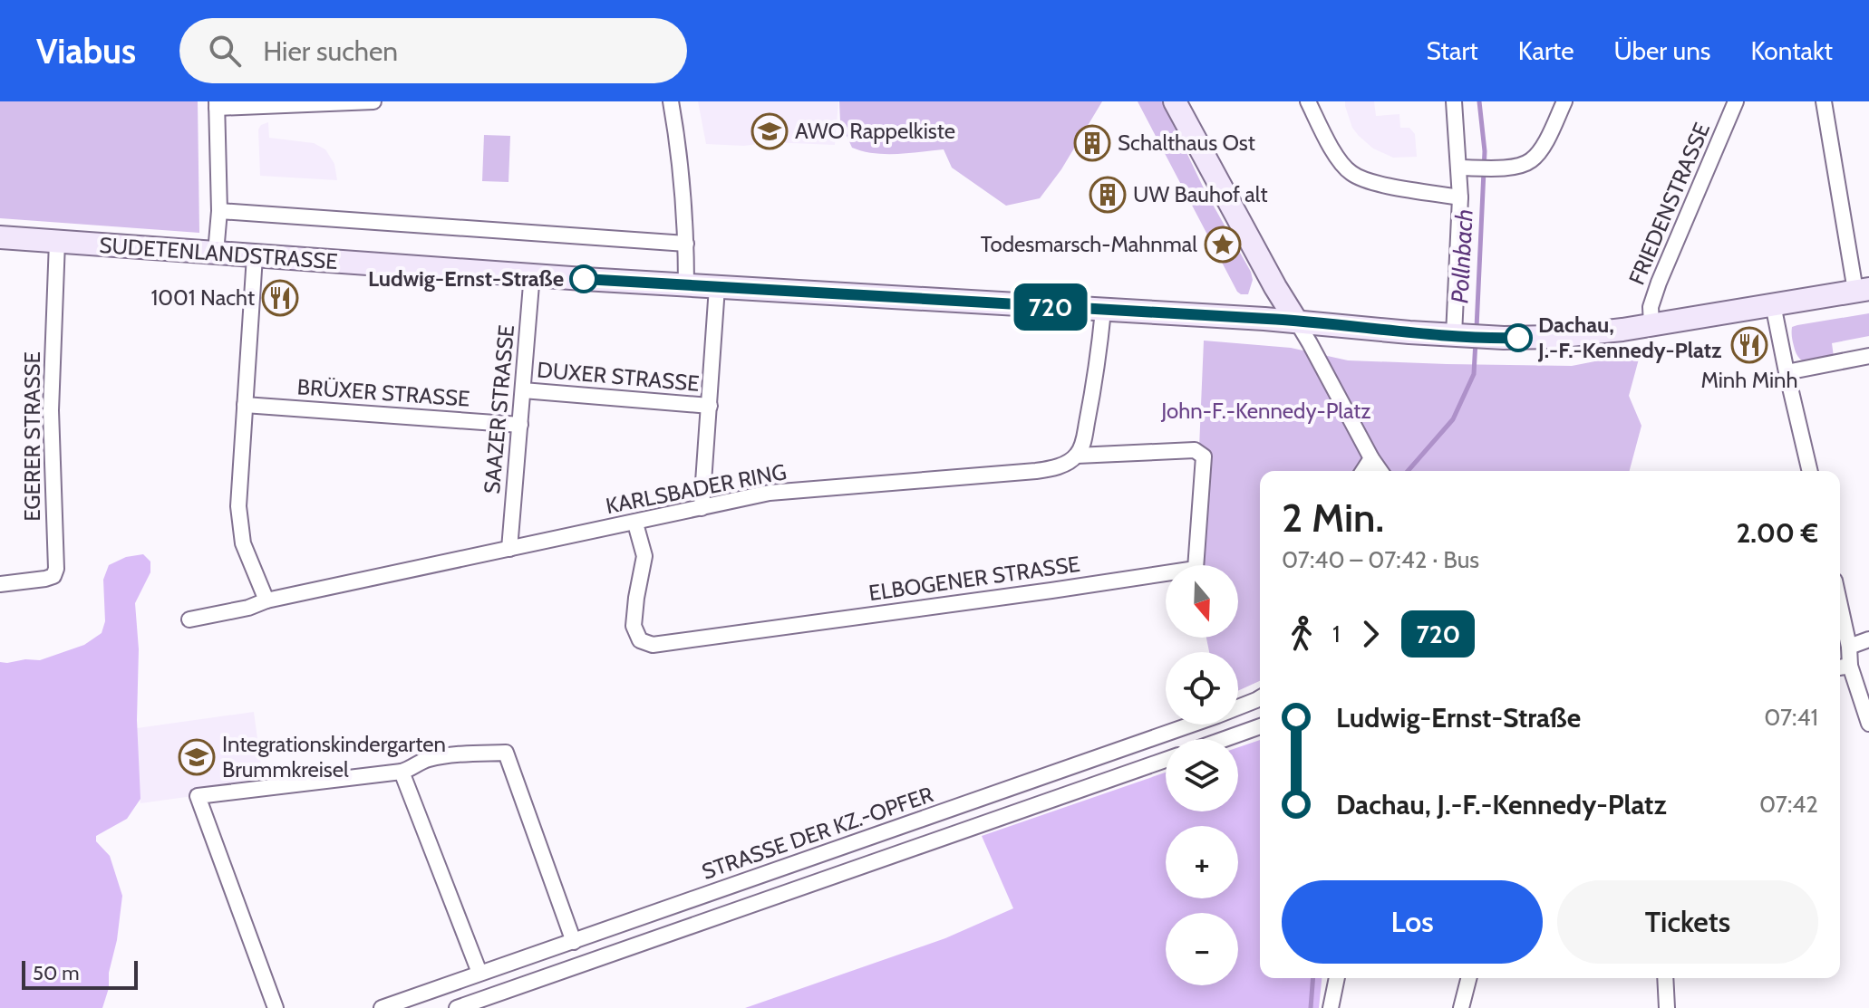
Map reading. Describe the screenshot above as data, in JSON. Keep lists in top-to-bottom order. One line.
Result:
{"streets":{"street":["FRIEDENSTRASSE","SUDETENLANDSTRASSE","DUXER STRASSE","BRÜXER STRASSE","SAAZER STRASSE","EGERER STRASSE","KARLSBADER RING","ELBOGENER STRASSE","STRASSE DER KZ.-OPFER"]},"crossings":[["FRIEDENSTRASSE","SUDETENLANDSTRASSE"],["SUDETENLANDSTRASSE","SAAZER STRASSE"],["SUDETENLANDSTRASSE","EGERER STRASSE"],["DUXER STRASSE","SAAZER STRASSE"],["BRÜXER STRASSE","SAAZER STRASSE"],["SAAZER STRASSE","KARLSBADER RING"],["KARLSBADER RING","ELBOGENER STRASSE"]],"water":["Pollnbach"],"parks":["John-F.-Kennedy-Platz"],"places":{"school or university":["AWO Rappelkiste","Integrationskindergarten Brummkreisel"],"building":["Schalthaus Ost","UW Bauhof alt"],"place":["Todesmarsch-Mahnmal"],"other":["Ludwig-Ernst-Straße","Dachau, J.-F.-Kennedy-Platz"],"restaurant":["1001 Nacht","Minh Minh"]},"lines":["bus line 720"],"scale_bar":"50 m","north":"bottom","page":{"header":"Viabus","search":"Hier suchen","nav":["Start","Karte","Über uns","Kontakt"],"on_map":"720","heading":["2 Min.","07:40 – 07:42 · Bus","2.00 €"],"map_buttons":["+","−"],"legs":["1","720"],"list":[{"name":"Ludwig-Ernst-Straße","value":"07:41"},{"name":"Dachau, J.-F.-Kennedy-Platz","value":"07:42"}],"buttons":["Los","Tickets"],"scale":"50 m"}}
